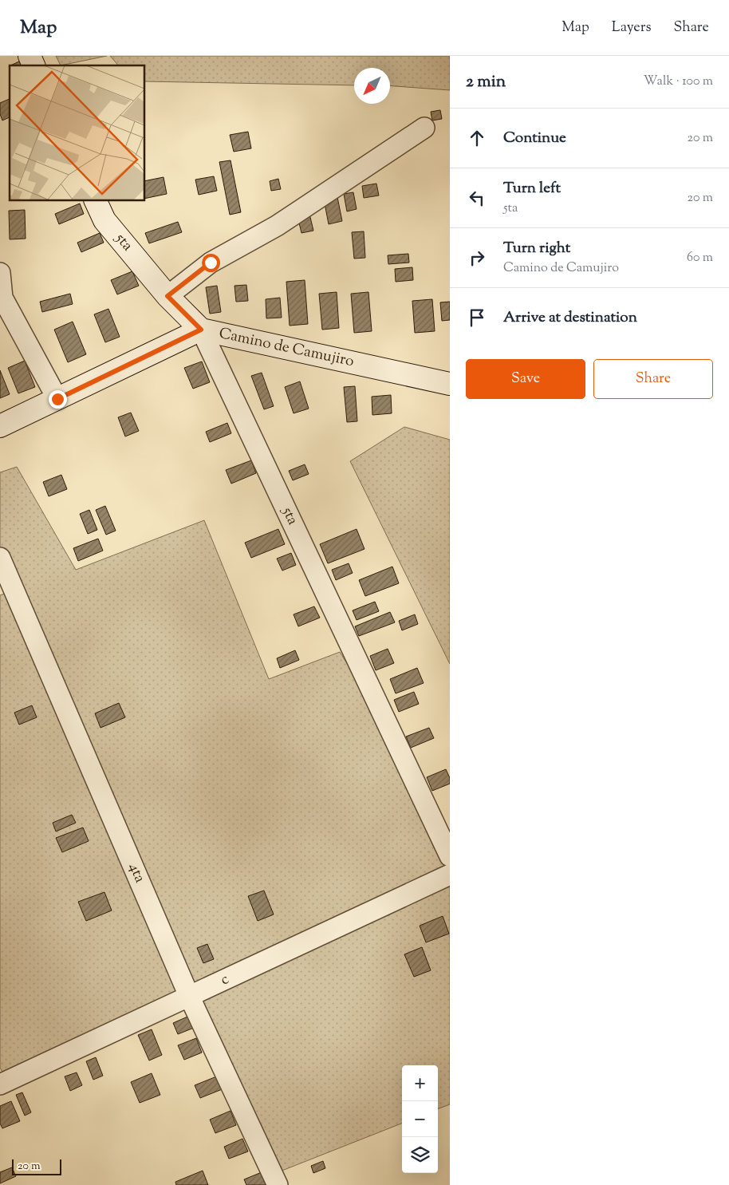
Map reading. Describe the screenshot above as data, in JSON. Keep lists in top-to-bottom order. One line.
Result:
{"streets":{"street":["5ta","Camino de Camujiro","4ta","c"]},"crossings":[["5ta","Camino de Camujiro"],["4ta","c"]],"scale_bar":"20 m","north":"bottom left","page":{"header":"Map","nav":["Map","Layers","Share"],"heading":["2 min","Walk · 100 m"],"list":[["Continue","20 m"],["Turn left","5ta","20 m"],["Turn right","Camino de Camujiro","60 m"],"Arrive at destination"],"buttons":["Save","Share"],"map_buttons":["+","−"],"scale":"20 m"}}
